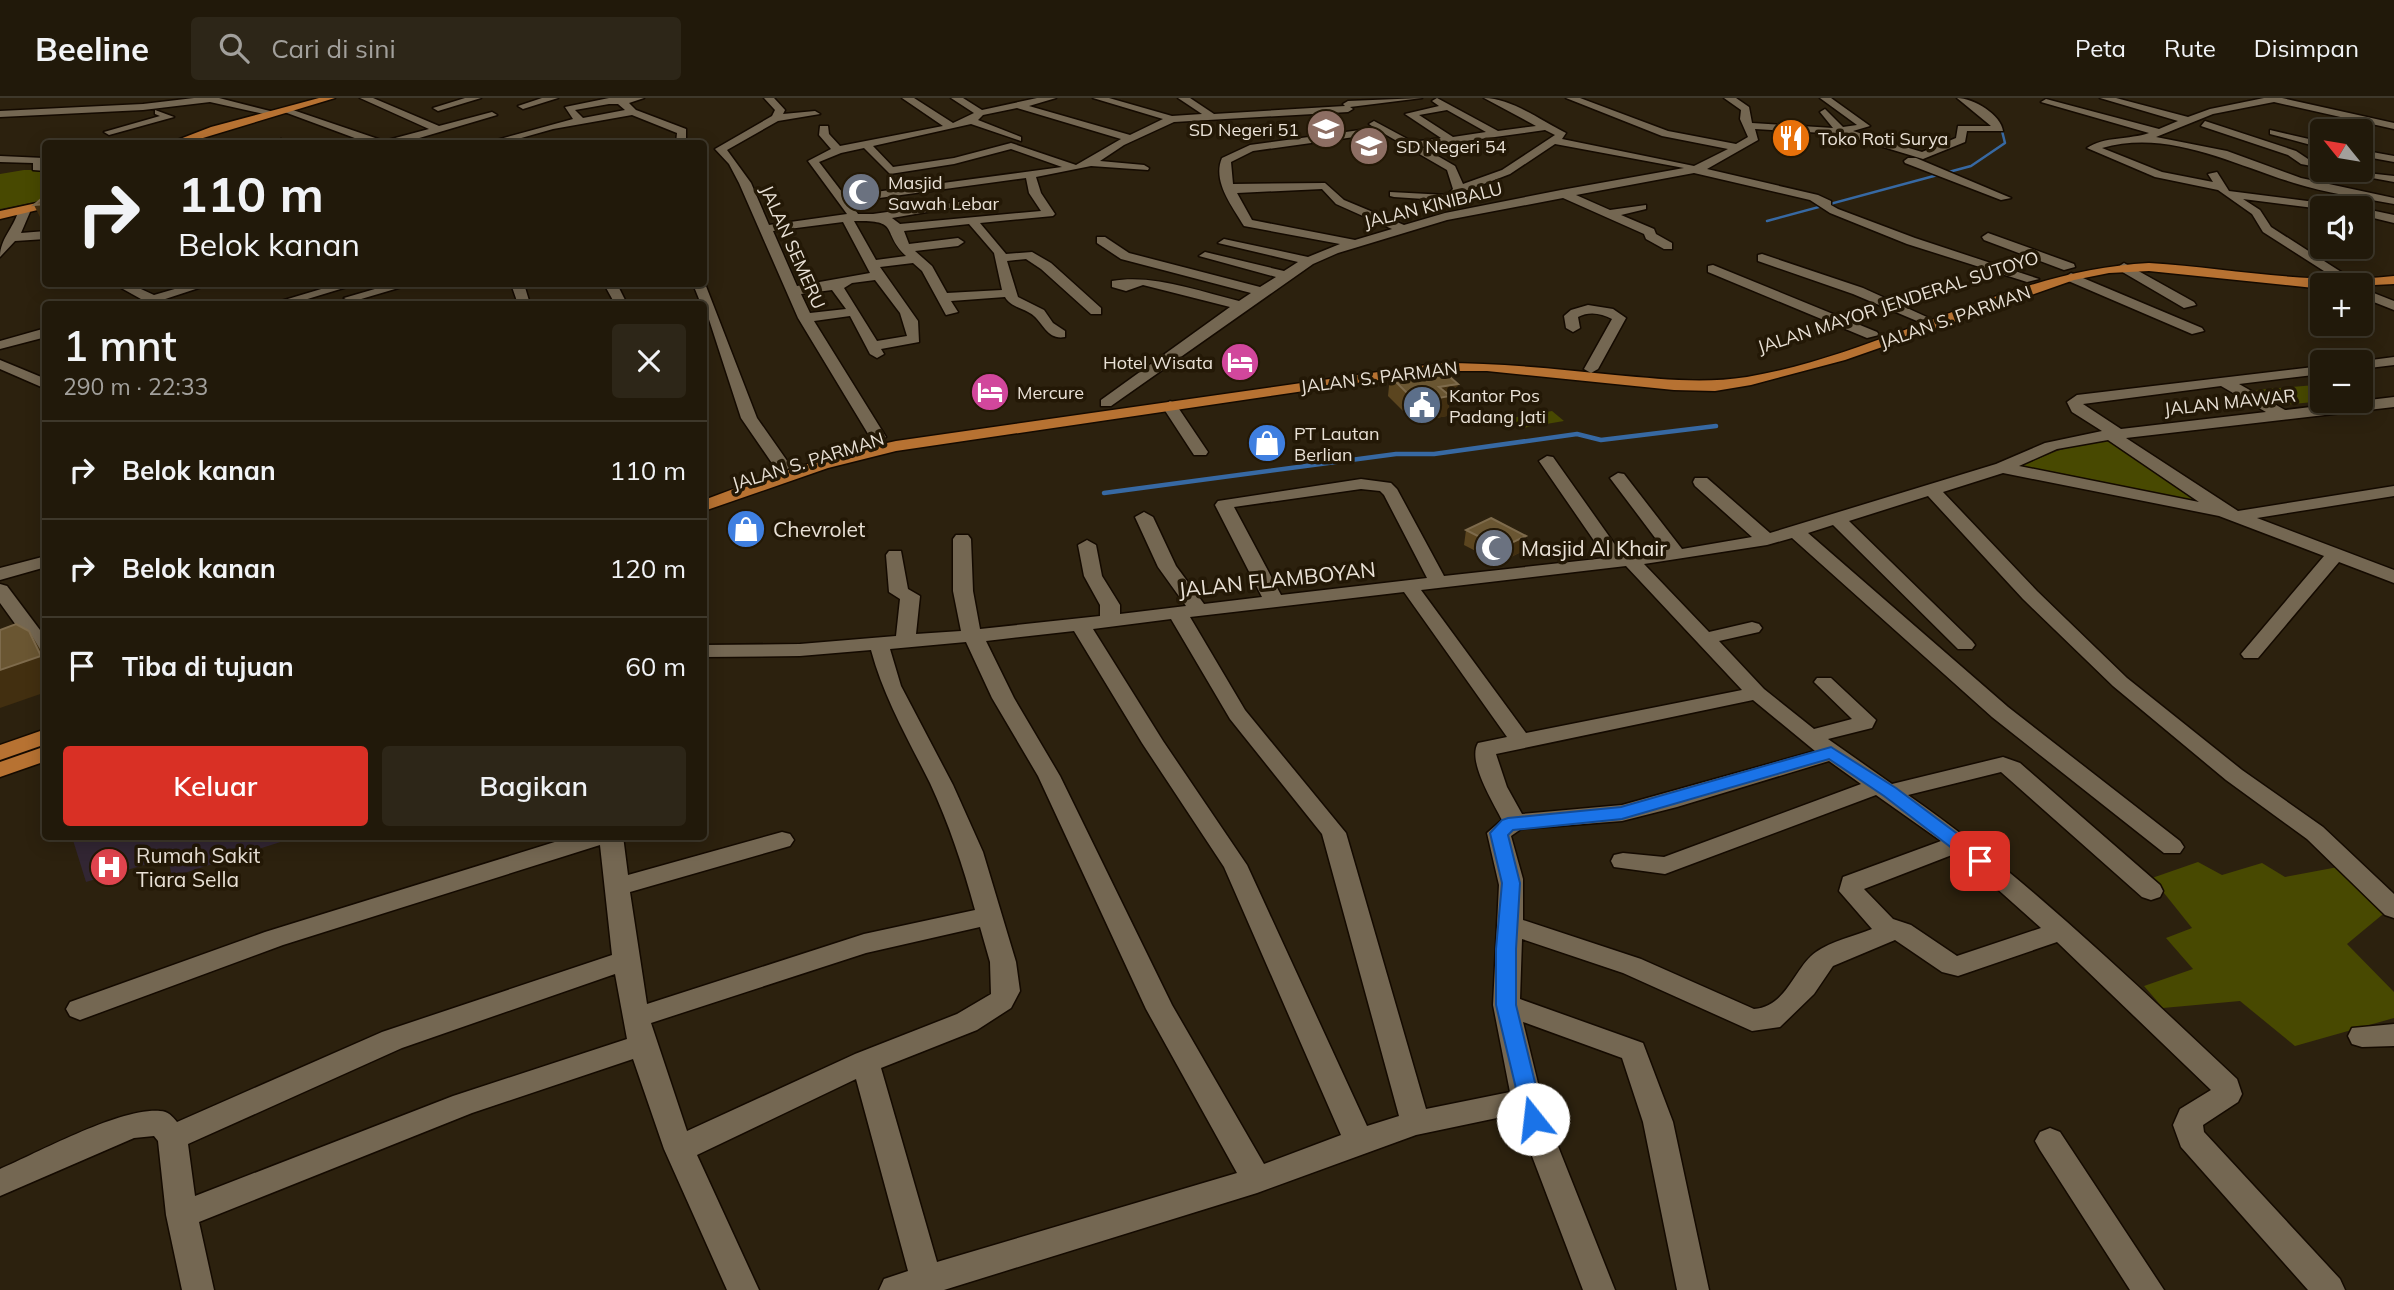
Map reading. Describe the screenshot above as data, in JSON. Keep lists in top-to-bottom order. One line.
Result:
{"streets":{"main road":["JALAN MAYOR JENDERAL SUTOYO","JALAN S. PARMAN"],"street":["JALAN KINIBALU","JALAN SEMERU","JALAN MAWAR","JALAN FLAMBOYAN"]},"crossings":[["JALAN KINIBALU","JALAN S. PARMAN"],["JALAN SEMERU","JALAN S. PARMAN"],["JALAN MAYOR JENDERAL SUTOYO","JALAN S. PARMAN"],["JALAN MAWAR","JALAN FLAMBOYAN"]],"places":{"school or university":["SD Negeri 51","SD Negeri 54"],"restaurant":["Toko Roti Surya"],"mosque":["Masjid Sawah Lebar","Masjid Al Khair"],"hotel":["Hotel Wisata","Mercure"],"public building":["Kantor Pos Padang Jati"],"shop":["PT Lautan Berlian","Chevrolet"],"hospital":["Rumah Sakit Tiara Sella"]},"north":"top left","page":{"header":"Beeline","search":"Cari di sini","nav":["Peta","Rute","Disimpan"],"map_buttons":["+","−"],"turn":["110 m","Belok kanan"],"heading":["1 mnt","290 m · 22:33"],"list":[{"name":"Belok kanan","value":"110 m"},{"name":"Belok kanan","value":"120 m"},{"name":"Tiba di tujuan","value":"60 m"}],"buttons":["Keluar","Bagikan"]}}
